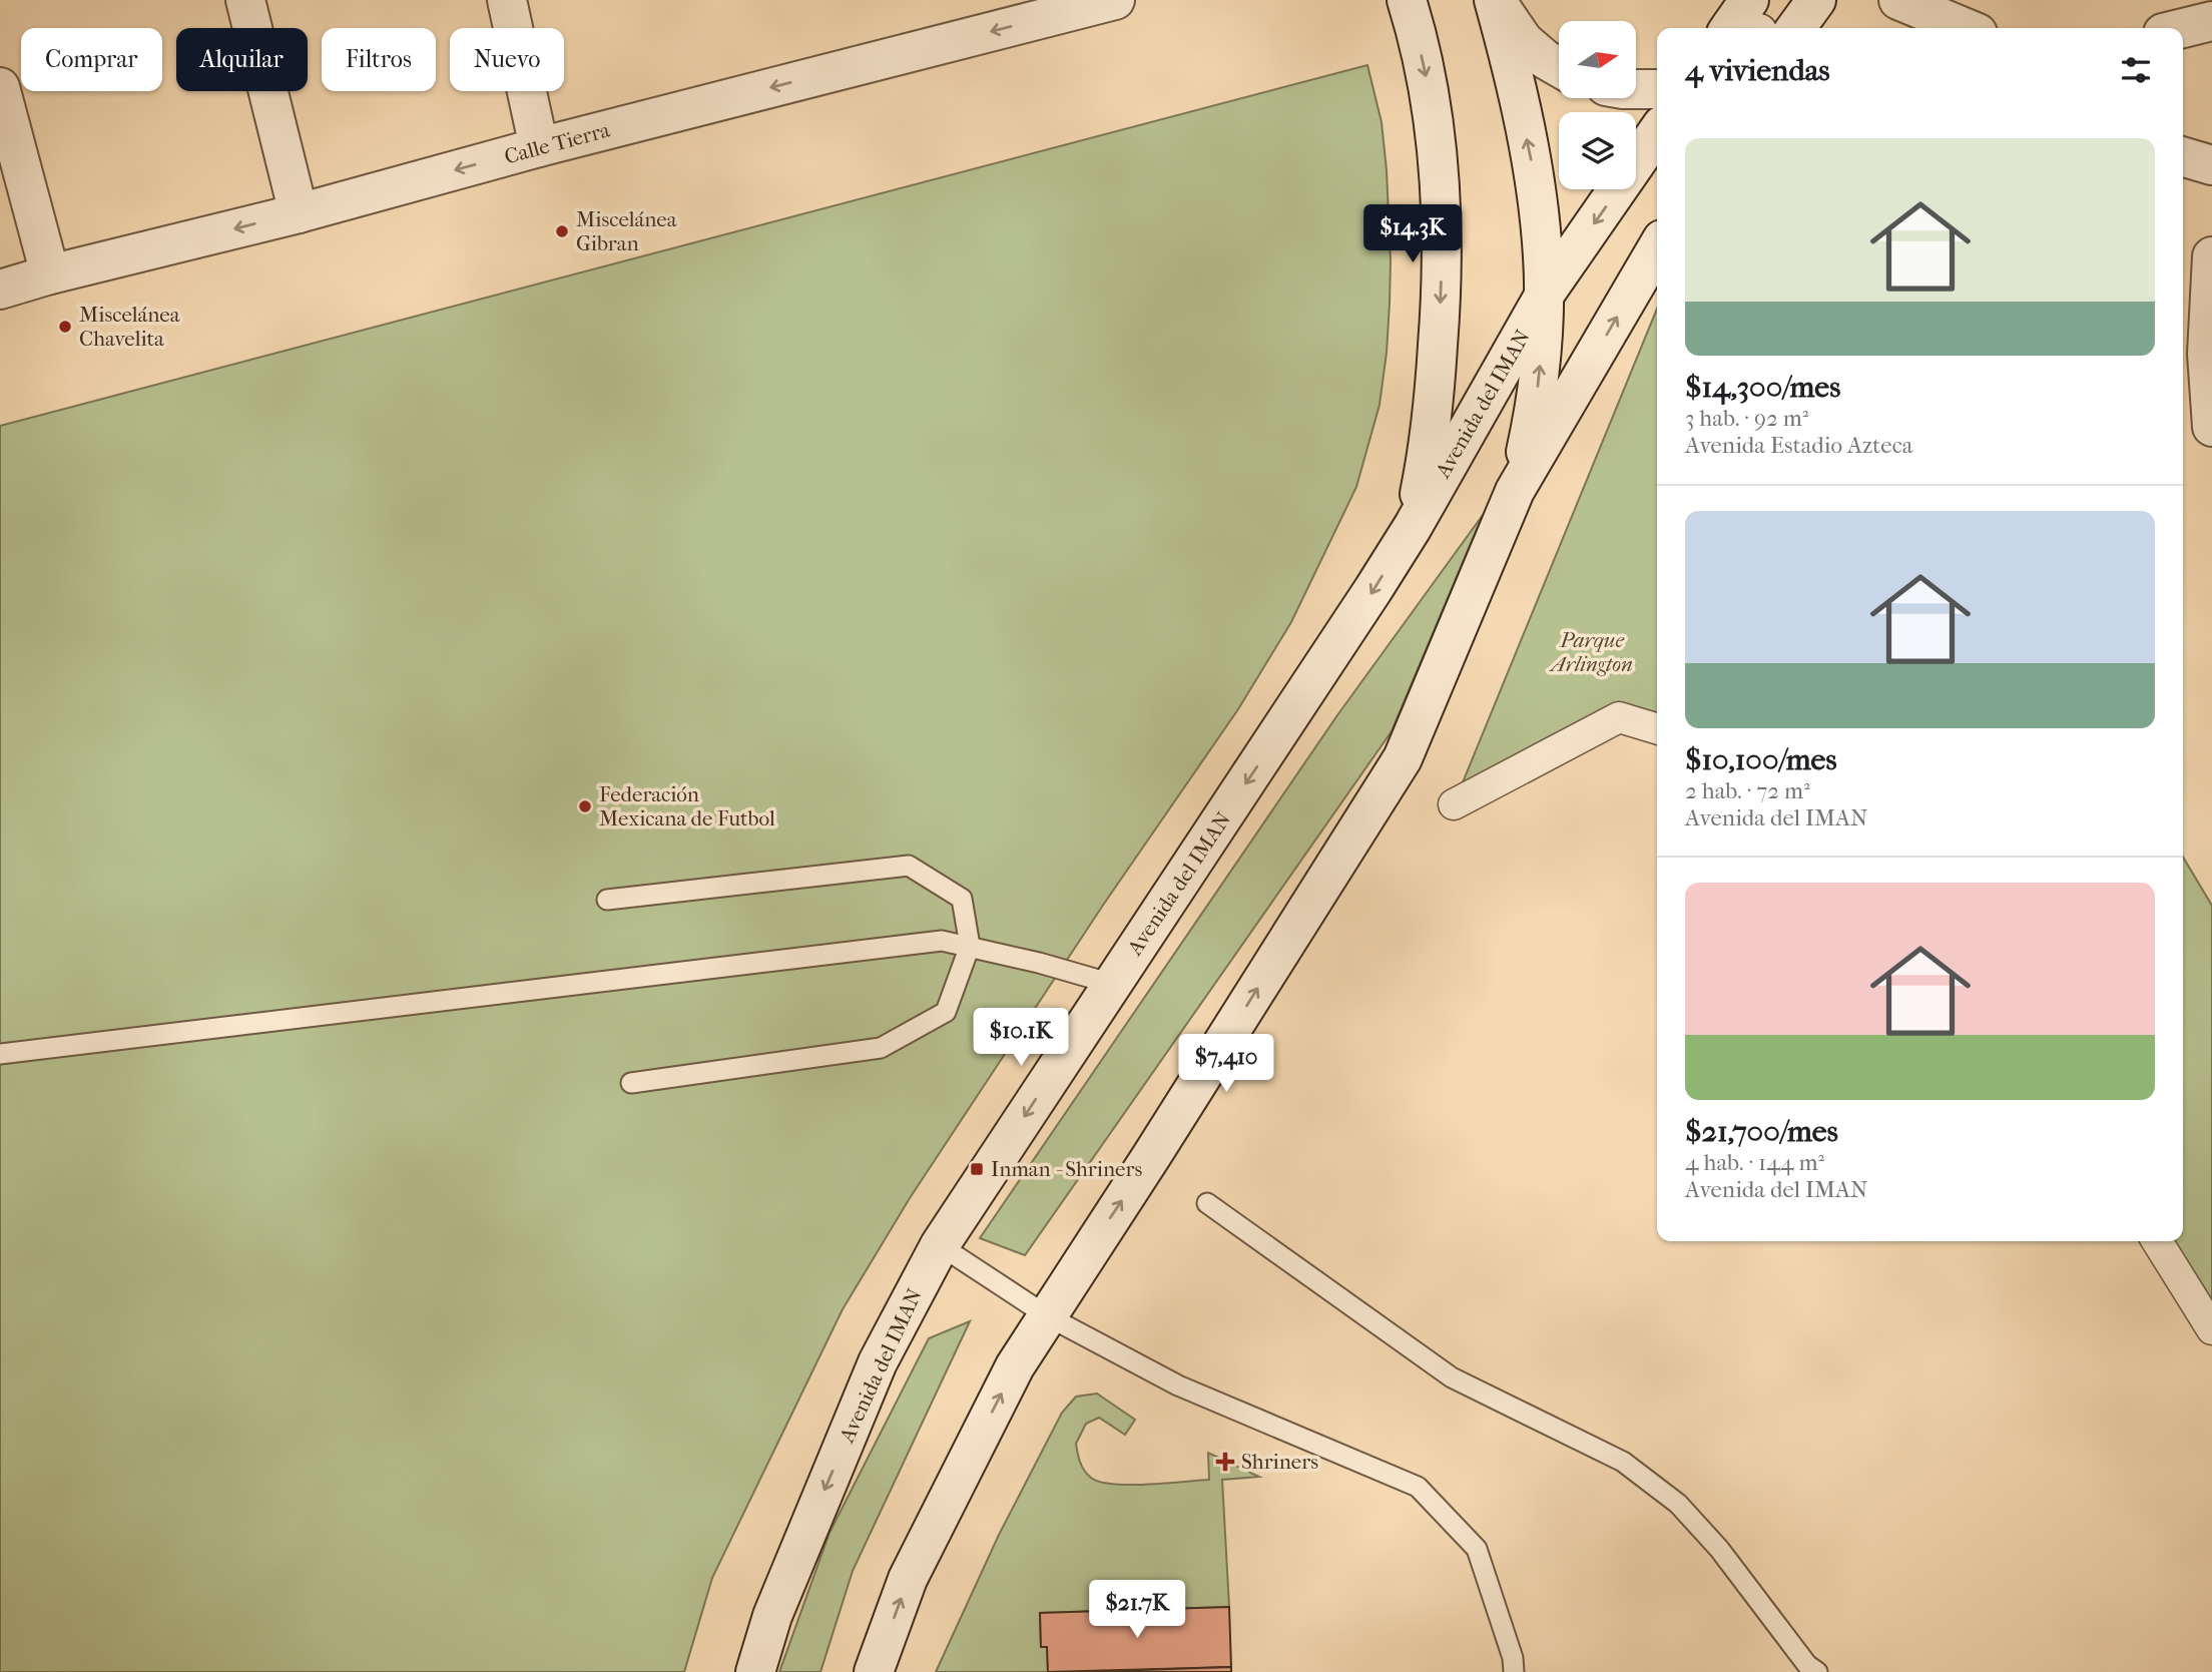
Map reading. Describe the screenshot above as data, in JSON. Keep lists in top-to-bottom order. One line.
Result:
{"streets":{"main road":["Calle Tierra","Avenida del IMAN"]},"one_way":["Calle Tierra"],"parks":["Parque Arlington"],"places":{"other":["Miscelánea Gibran","Miscelánea Chavelita","Federación Mexicana de Futbol"],"transit":["Inman - Shriners"],"health":["Shriners"]},"north":"right","page":{"chip":["Comprar","Alquilar","Filtros","Nuevo"],"heading":"4 viviendas","list":[{"name":"$14,300/mes","note":"3 hab. · 92 m² · Avenida Estadio Azteca"},{"name":"$10,100/mes","note":"2 hab. · 72 m² · Avenida del IMAN"},{"name":"$21,700/mes","note":"4 hab. · 144 m² · Avenida del IMAN"}],"price":["$14.3K","$10.1K","$7,410","$21.7K"]}}
